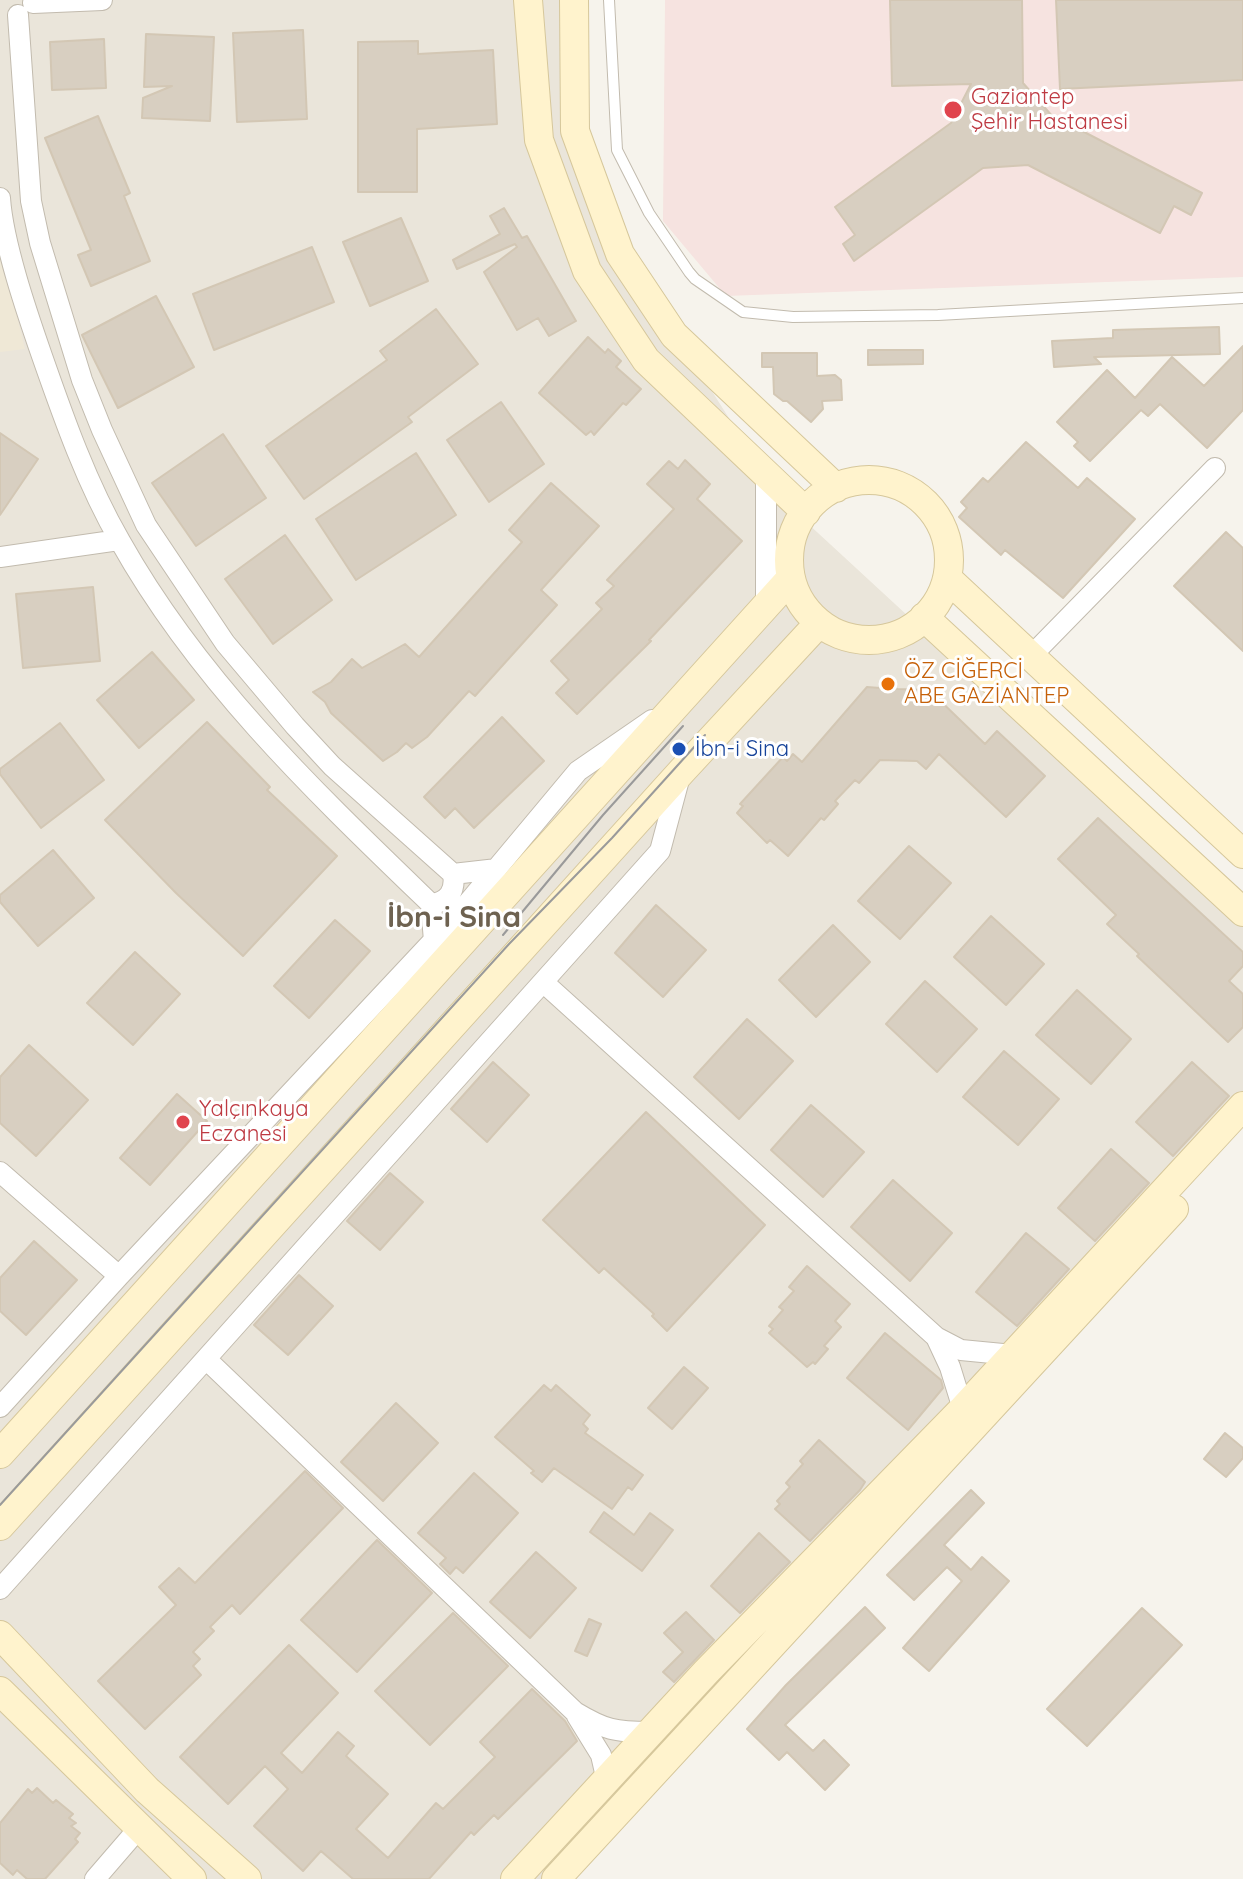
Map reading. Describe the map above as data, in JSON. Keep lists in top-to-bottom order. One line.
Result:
{"districts":["İbn-i Sina"],"places":["Gaziantep Şehir Hastanesi","ÖZ CİĞERCİ ABE GAZİANTEP","İbn-i Sina","Yalçınkaya Eczanesi"]}
